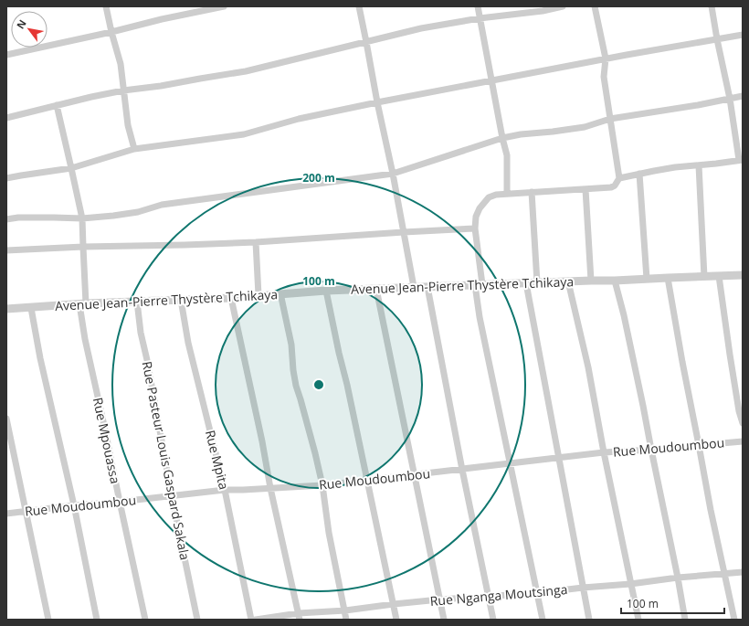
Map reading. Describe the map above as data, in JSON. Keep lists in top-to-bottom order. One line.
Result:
{"streets":{"street":["Avenue Jean-Pierre Thystère Tchikaya","Rue Mpouassa","Rue Moudoumbou","Rue Mpita","Rue Pasteur Louis Gaspard Sakala","Rue Nganga Moutsinga"]},"crossings":[["Avenue Jean-Pierre Thystère Tchikaya","Rue Mpouassa"],["Avenue Jean-Pierre Thystère Tchikaya","Rue Mpita"],["Avenue Jean-Pierre Thystère Tchikaya","Rue Pasteur Louis Gaspard Sakala"],["Rue Mpouassa","Rue Moudoumbou"],["Rue Moudoumbou","Rue Mpita"],["Rue Moudoumbou","Rue Pasteur Louis Gaspard Sakala"]],"scale_bar":"100 m","north":"top left","rings":["200 m","100 m"]}
